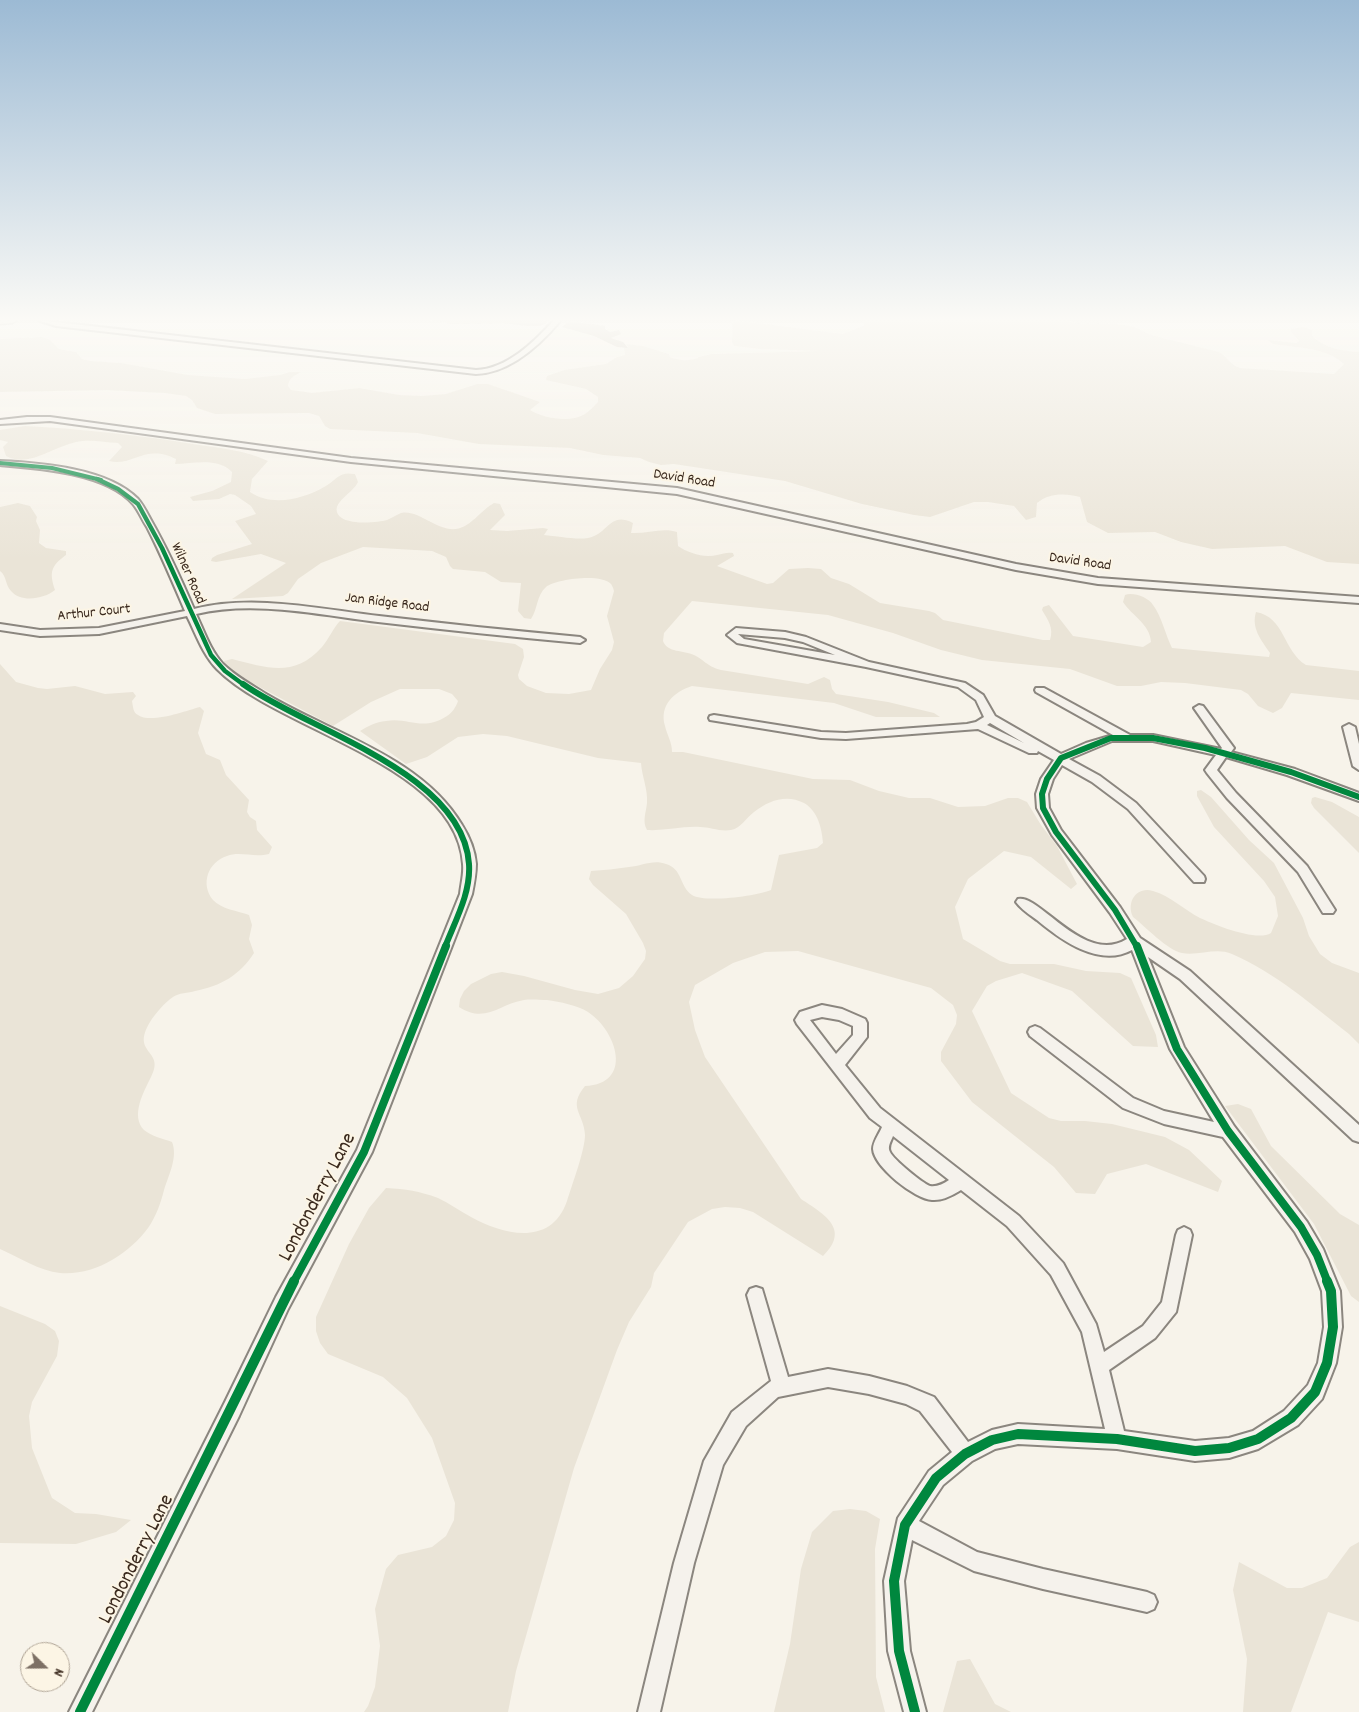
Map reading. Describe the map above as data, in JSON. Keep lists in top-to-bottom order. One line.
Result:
{"streets":{"street":["David Road","Wilner Road","Jan Ridge Road","Arthur Court","Londonderry Lane"]},"crossings":[["Wilner Road","Jan Ridge Road"],["Wilner Road","Arthur Court"],["Wilner Road","Londonderry Lane"],["Jan Ridge Road","Arthur Court"]],"north":"right"}
